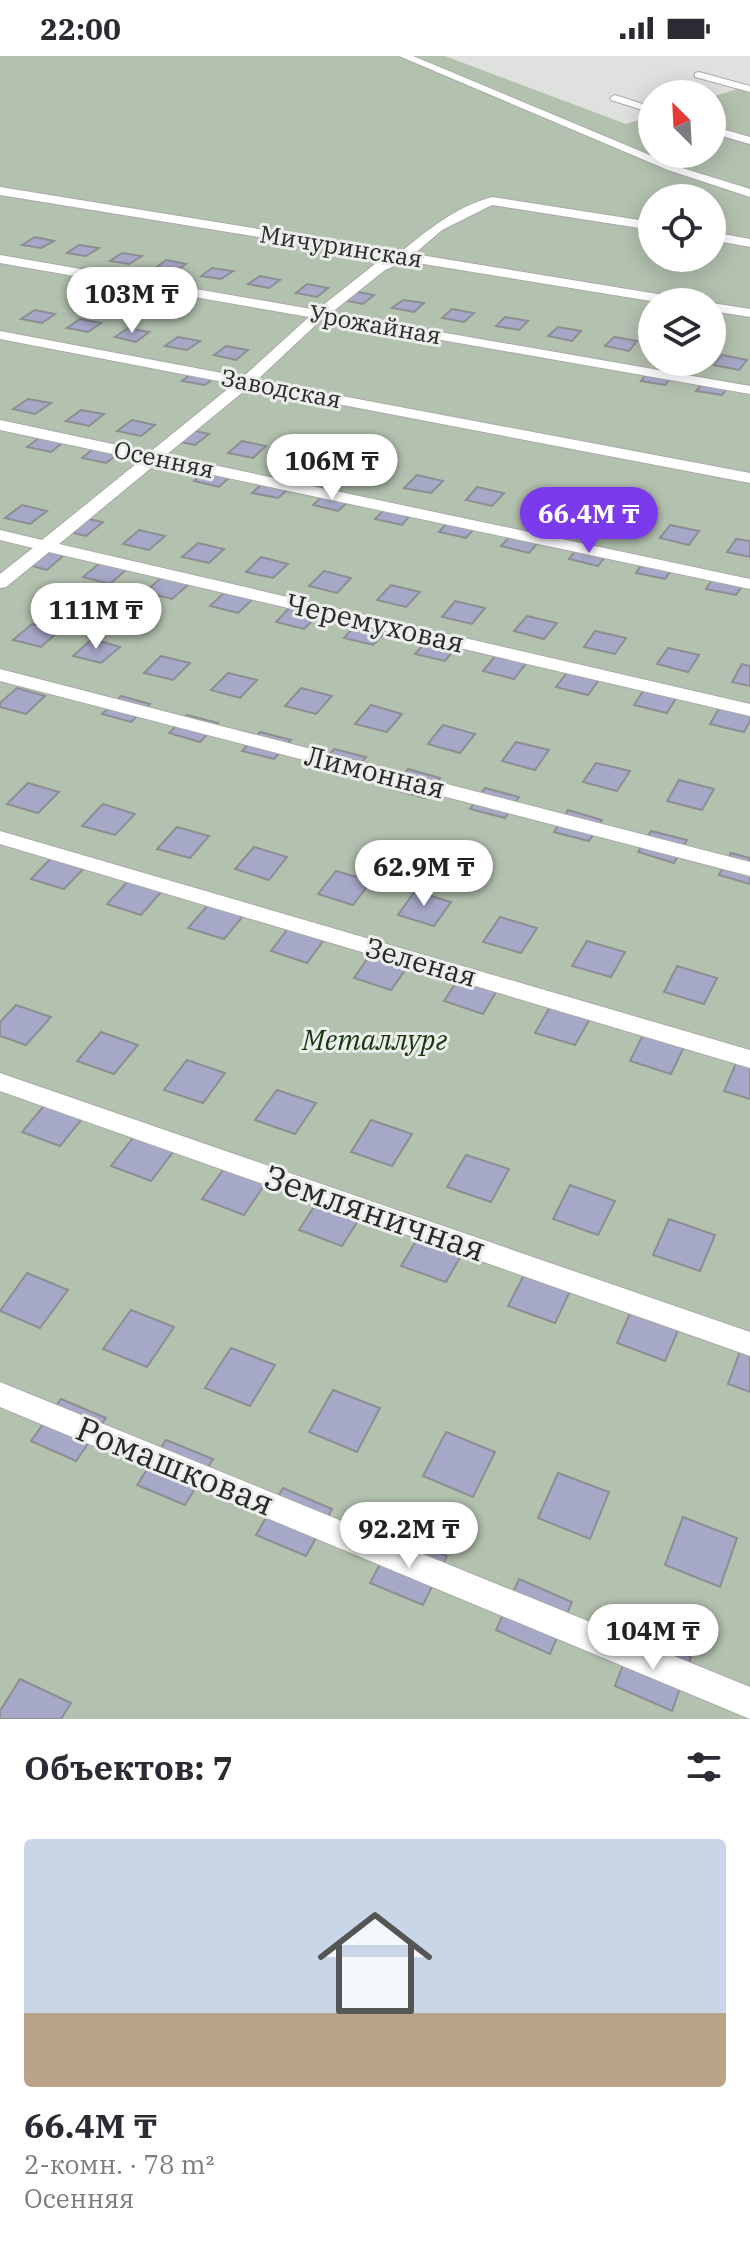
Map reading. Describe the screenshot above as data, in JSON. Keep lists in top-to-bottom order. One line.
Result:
{"streets":{"street":["Мичуринская","Урожайная","Заводская","Осенняя","Черемуховая","Лимонная","Зеленая","Земляничная","Ромашковая"]},"parks":["Металлург"],"north":"top left","page":{"status":"22:00","price":["103M ₸","106M ₸","66.4M ₸","111M ₸","62.9M ₸","92.2M ₸","104M ₸"],"heading":"Объектов: 7","list":[{"name":"66.4M ₸","note":"2-комн. · 78 m² · Осенняя"}]}}
